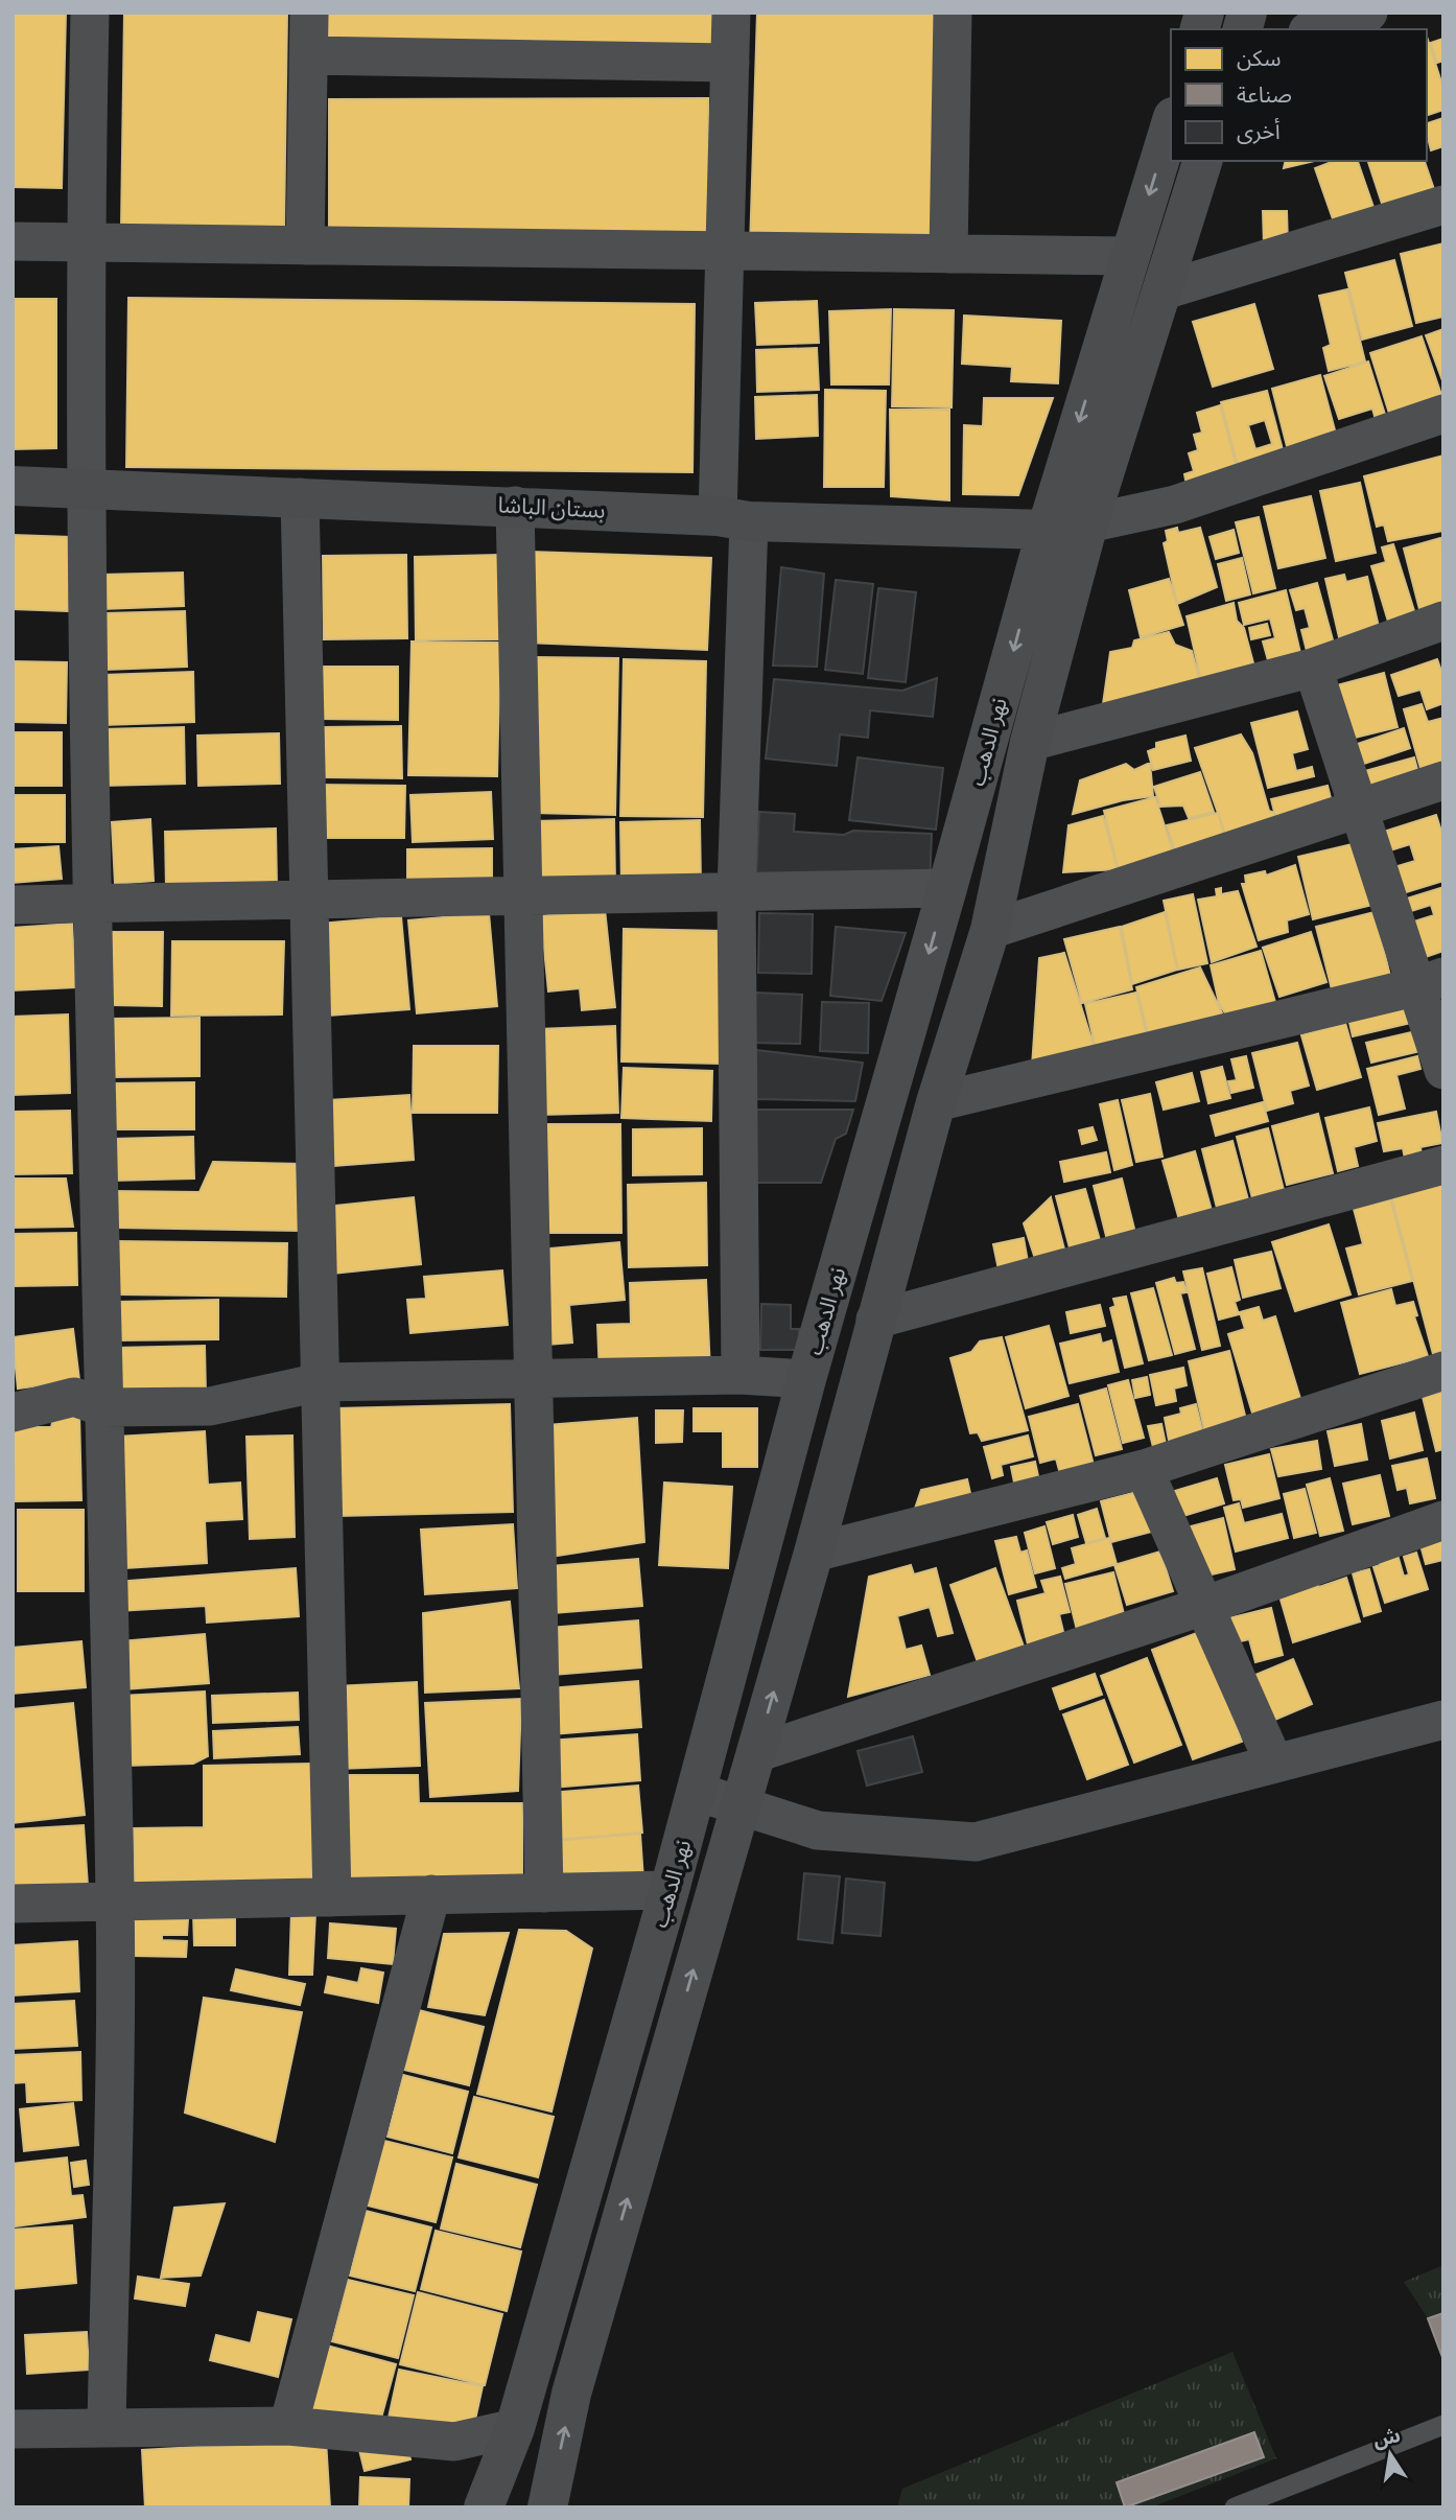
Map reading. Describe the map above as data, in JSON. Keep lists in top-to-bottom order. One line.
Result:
{"streets":{"main road":["بستان الباشا","نهر الدهب"]},"crossings":[["بستان الباشا","نهر الدهب"]],"legend":["سكن","صناعة","أخرى"],"north":"top"}
